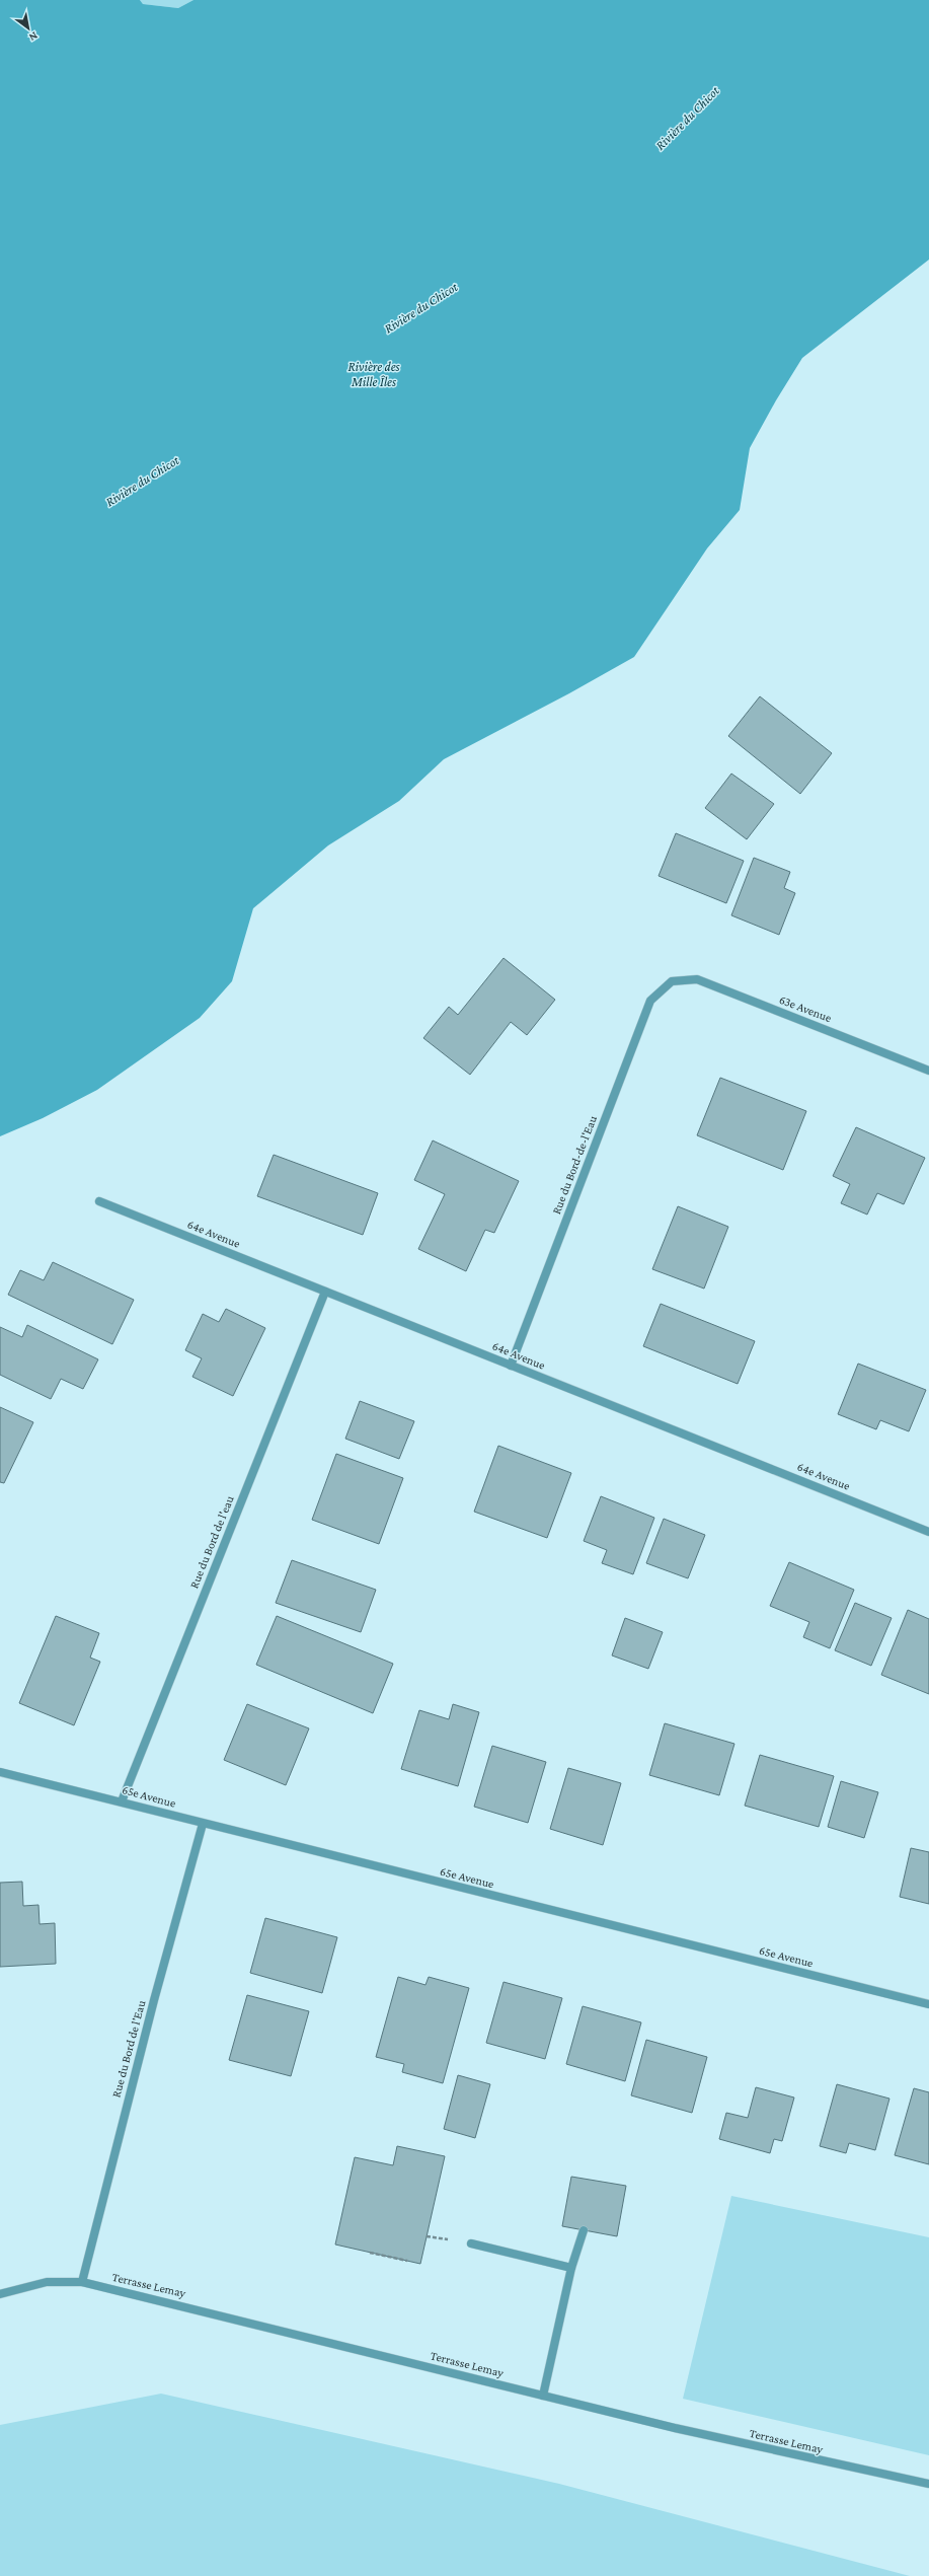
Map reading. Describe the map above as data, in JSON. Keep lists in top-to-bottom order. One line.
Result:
{"streets":{"street":["63e Avenue","Rue du Bord-de-l'Eau","64e Avenue","Rue du Bord de l'eau","65e Avenue","Rue du Bord de l'Eau","Terrasse Lemay"]},"crossings":[["63e Avenue","Rue du Bord-de-l'Eau"],["Rue du Bord-de-l'Eau","64e Avenue"],["64e Avenue","Rue du Bord de l'eau"],["Rue du Bord de l'eau","65e Avenue"],["65e Avenue","Rue du Bord de l'Eau"],["Rue du Bord de l'Eau","Terrasse Lemay"]],"water":["Rivière du Chicot","Rivière des Mille Îles"],"north":"bottom right"}
